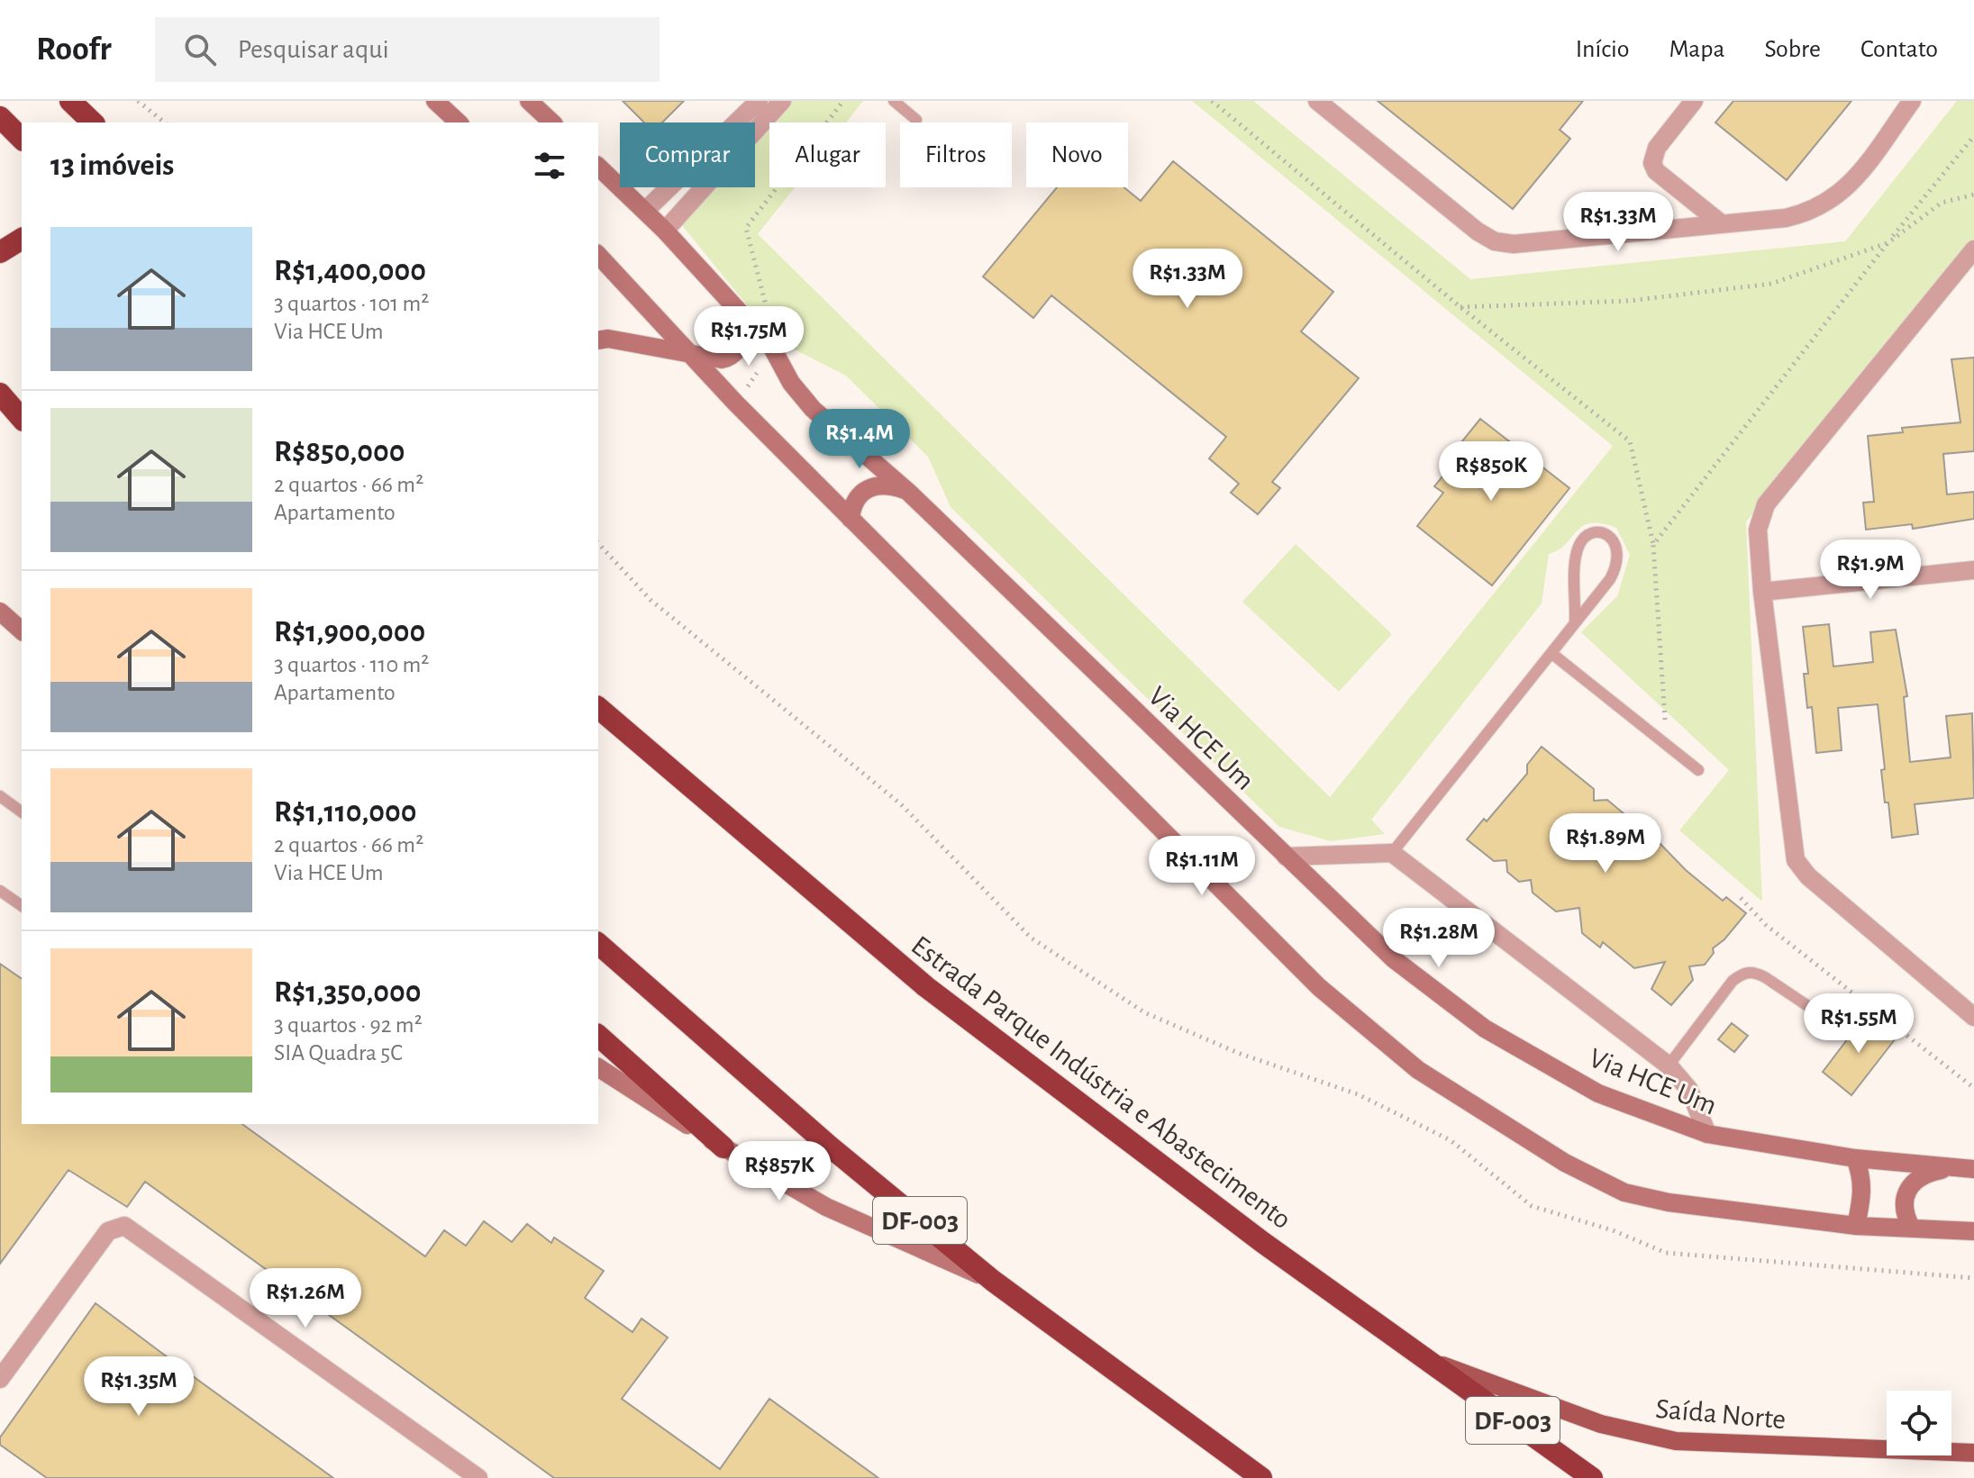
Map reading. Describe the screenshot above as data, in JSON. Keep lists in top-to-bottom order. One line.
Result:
{"streets":{"highway":["Estrada Parque Indústria e Abastecimento","DF-003"],"main road":["Via HCE Um","Saída Norte"]},"crossings":[["Estrada Parque Indústria e Abastecimento","Saída Norte"]],"page":{"header":"Roofr","search":"Pesquisar aqui","nav":["Início","Mapa","Sobre","Contato"],"chip":["Comprar","Alugar","Filtros","Novo"],"heading":"13 imóveis","price":["R$1.33M","R$1.33M","R$1.75M","R$1.4M","R$850K","R$1.9M","R$1.89M","R$1.11M","R$1.28M","R$1.55M","R$857K","R$1.26M","R$1.35M"],"list":[{"name":"R$1,400,000","note":"3 quartos · 101 m² · Via HCE Um"},{"name":"R$850,000","note":"2 quartos · 66 m² · Apartamento"},{"name":"R$1,900,000","note":"3 quartos · 110 m² · Apartamento"},{"name":"R$1,110,000","note":"2 quartos · 66 m² · Via HCE Um"},{"name":"R$1,350,000","note":"3 quartos · 92 m² · SIA Quadra 5C"}]}}
